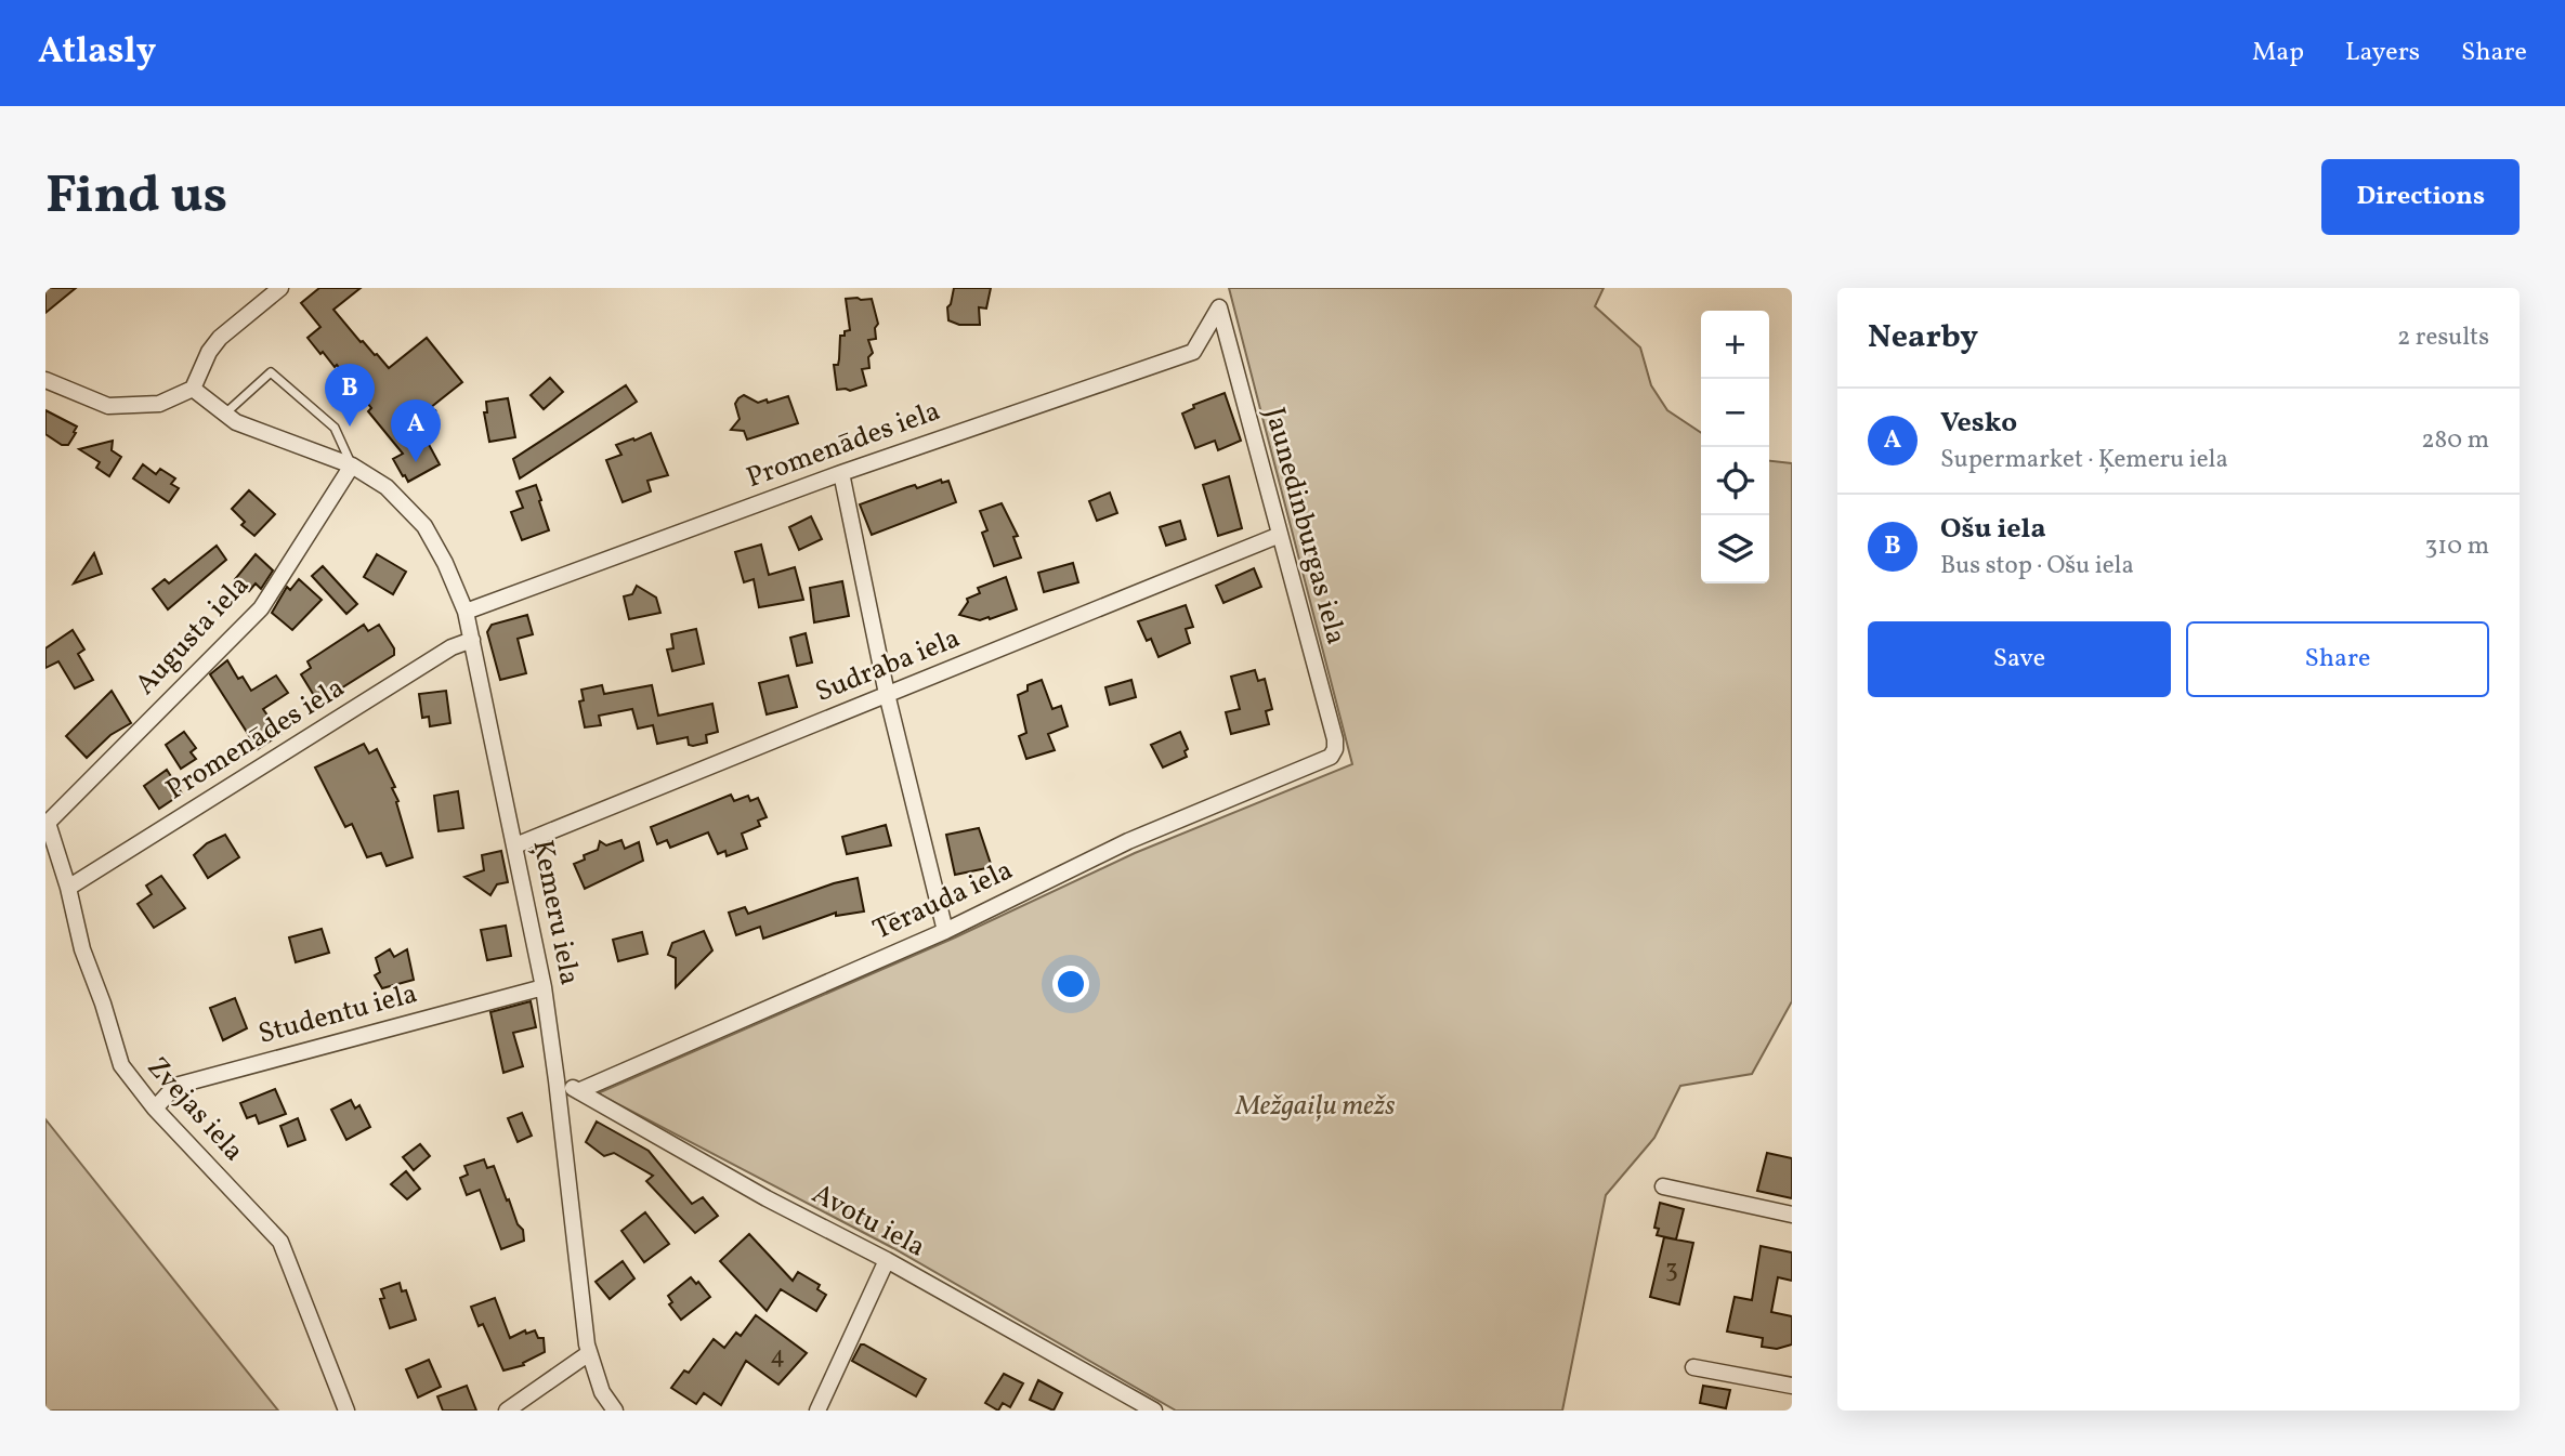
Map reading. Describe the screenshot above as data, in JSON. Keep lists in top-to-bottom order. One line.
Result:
{"streets":{"street":["Promenādes iela","Jaunedinburgas iela","Augusta iela","Sudraba iela","Tērauda iela","Ķemeru iela","Studentu iela","Zvejas iela","Avotu iela"]},"crossings":[["Promenādes iela","Jaunedinburgas iela"],["Promenādes iela","Ķemeru iela"],["Promenādes iela","Zvejas iela"],["Jaunedinburgas iela","Sudraba iela"],["Jaunedinburgas iela","Tērauda iela"],["Augusta iela","Ķemeru iela"],["Augusta iela","Zvejas iela"],["Sudraba iela","Ķemeru iela"],["Tērauda iela","Avotu iela"],["Ķemeru iela","Studentu iela"],["Ķemeru iela","Avotu iela"],["Studentu iela","Zvejas iela"]],"parks":["Mežgaiļu mežs"],"house_numbers":["3","4"],"page":{"header":"Atlasly","nav":["Map","Layers","Share"],"buttons":["Directions",["Save","Share"]],"title":"Find us","heading":["Nearby","2 results"],"map_buttons":["+","−"],"pins":["B","A"],"list":[{"mark":"A","name":"Vesko","note":"Supermarket · Ķemeru iela","value":"280 m"},{"mark":"B","name":"Ošu iela","note":"Bus stop · Ošu iela","value":"310 m"}]}}
